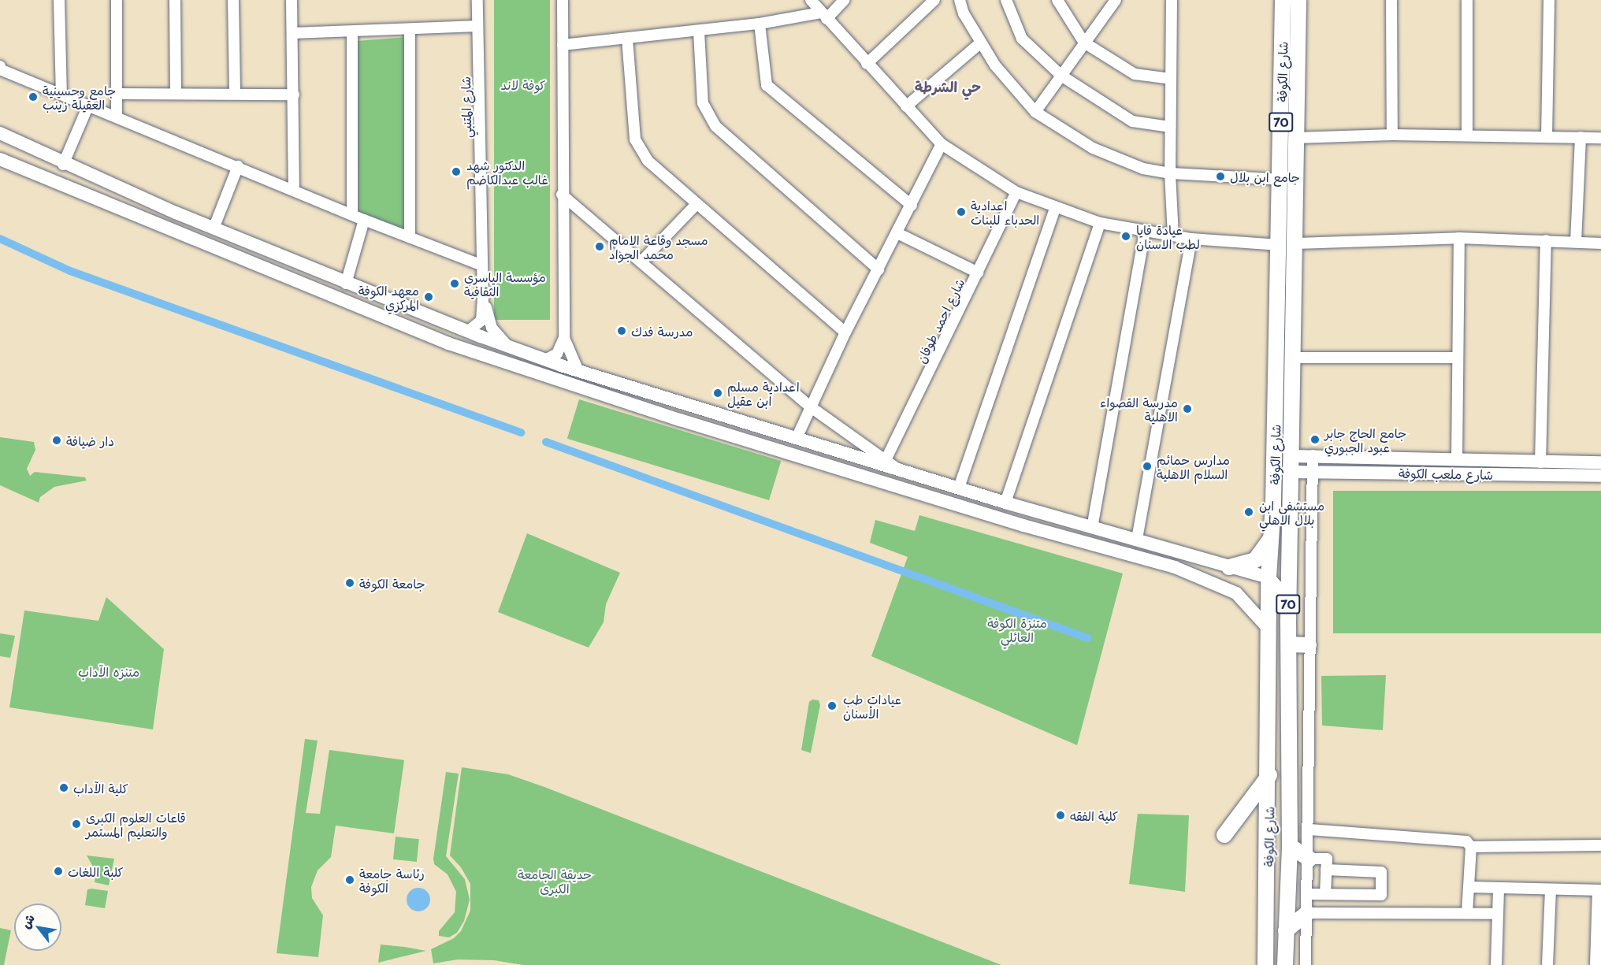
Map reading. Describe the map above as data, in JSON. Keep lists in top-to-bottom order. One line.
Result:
{"streets":{"highway":["شارع الكوفة","70"],"main road":["شارع ملعب الكوفة"],"street":["شارع المتنبي","شارع احمد طوفان"]},"crossings":[["شارع الكوفة","شارع ملعب الكوفة"]],"districts":["حي الشرطة"],"parks":["كوفة لاند","متنزة الكوفة العائلي","متنزه الآداب","حديقة الجامعة الكبرى"],"places":["جامع وحسينية العقيلة زينب","الدكتور شهد غالب عبدالكاضم","جامع ابن بلال","اعدادية الحدباء للبنات","عيادة فايا لطب الاسنان","مسجد وقاعة الامام محمد الجواد","مؤسسة الياسري الثقافية","معهد الكوفة المركزي","مدرسة فدك","اعدادية مسلم ابن عقيل","مدرسة القصواء الاهلية","جامع الحاج جابر عبود الجبوري","دار ضيافة","مدارس حمائم السلام الاهلية","مستشفى ابن بلال الاهلي","جامعة الكوفة","عيادات طب الأسنان","كلية الآداب","كلية الفقه","قاعات العلوم الكبرى والتعليم المستمر","كلبة اللغات","رئاسة جامعة الكوفة"],"north":"top left"}
